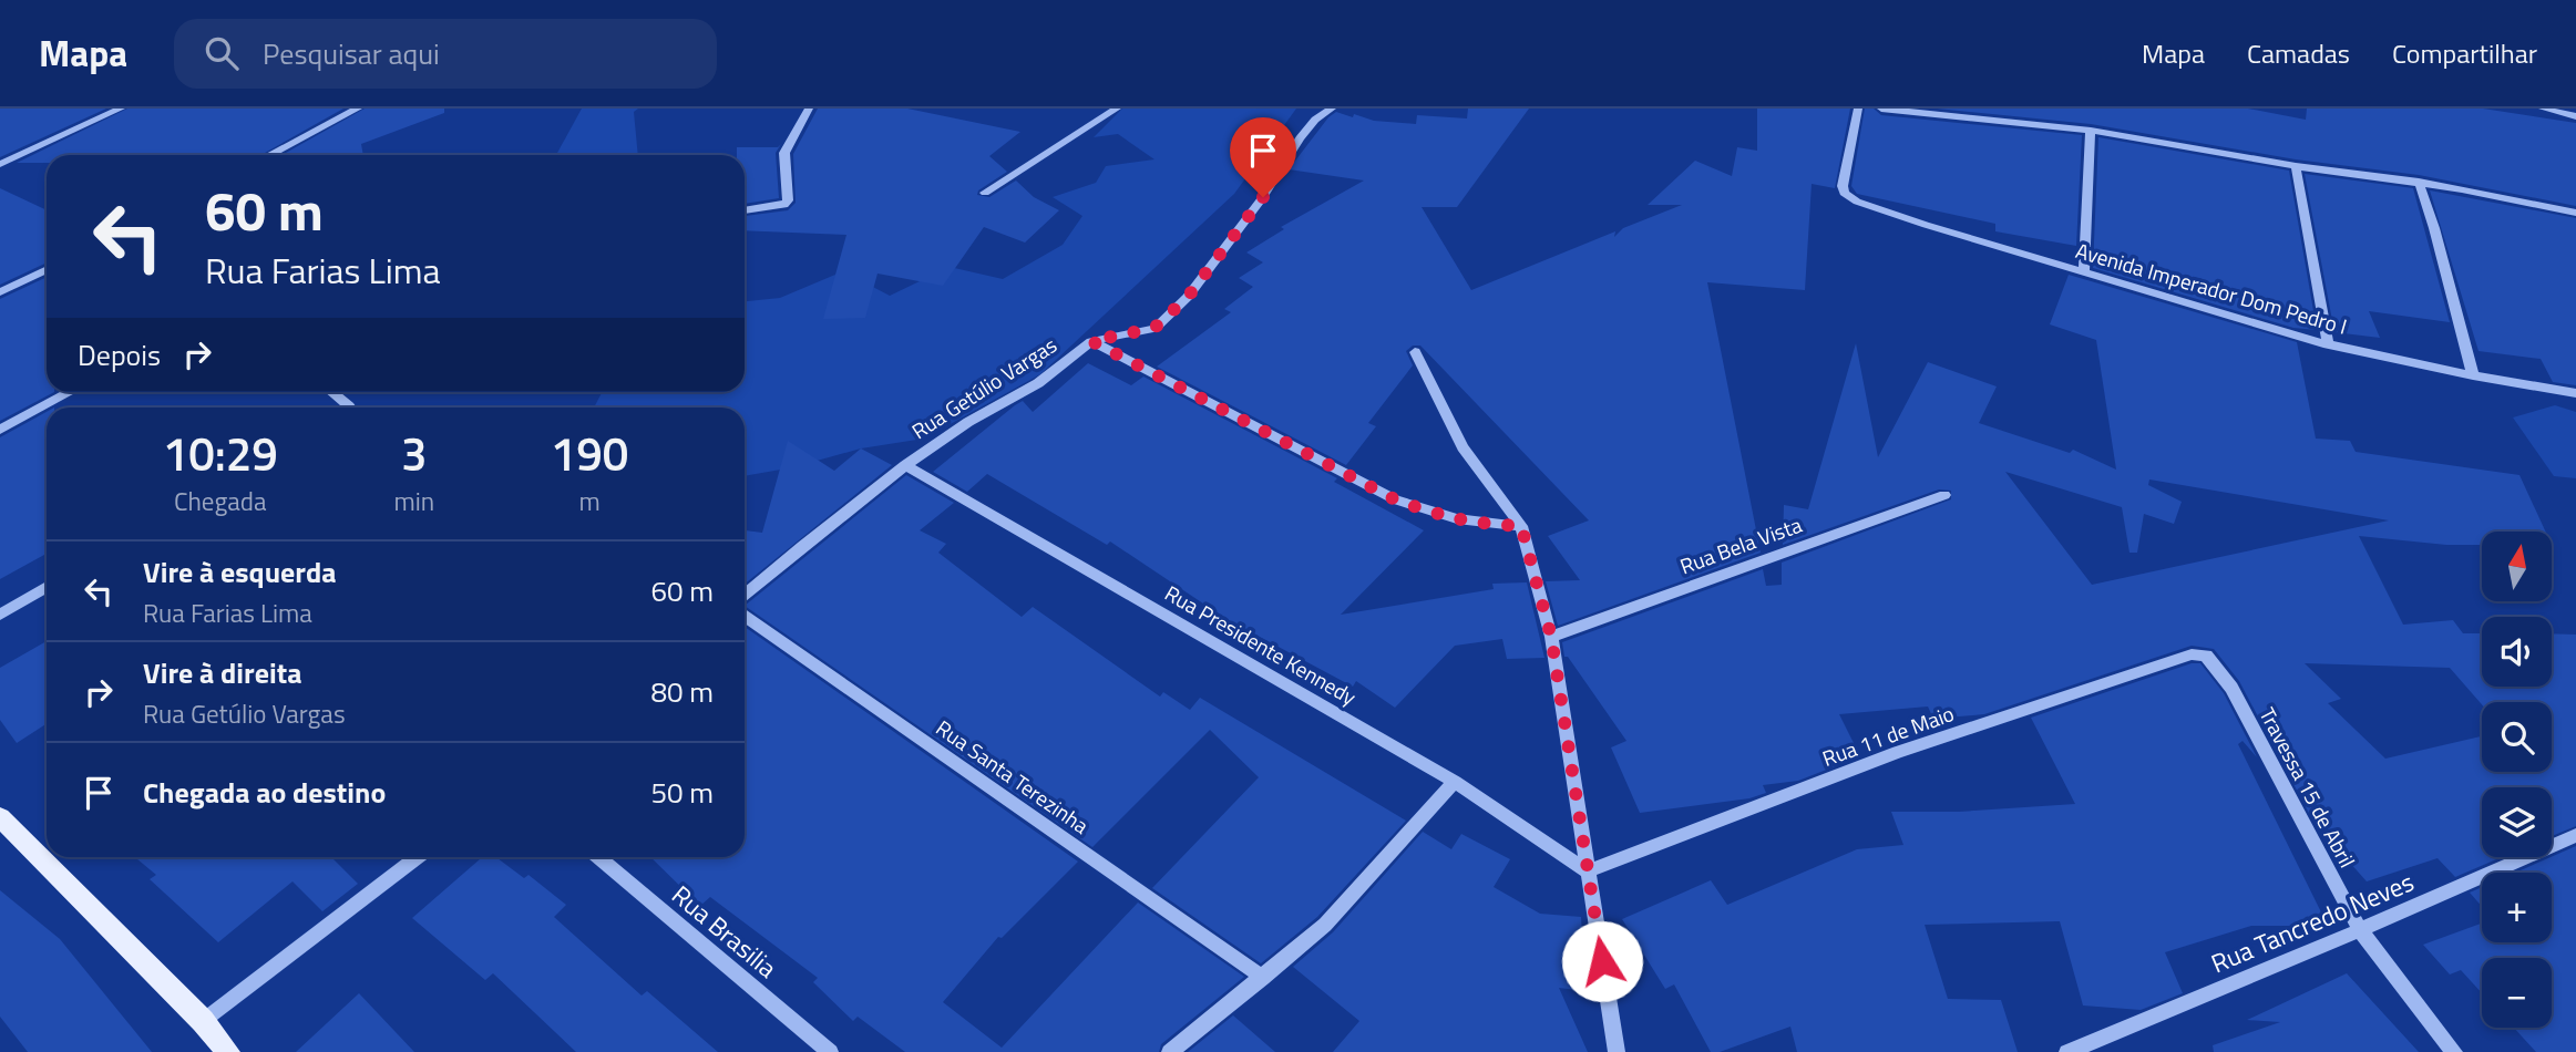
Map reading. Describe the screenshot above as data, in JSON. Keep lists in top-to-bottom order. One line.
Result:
{"streets":{"street":["Avenida Imperador Dom Pedro I","Rua Getúlio Vargas","Rua Bela Vista","Rua Presidente Kennedy","Rua 11 de Maio","Rua Santa Terezinha","Travessa 15 de Abril","Rua Tancredo Neves","Rua Brasilia"]},"crossings":[["Rua Getúlio Vargas","Rua Presidente Kennedy"],["Rua Presidente Kennedy","Rua 11 de Maio"],["Rua 11 de Maio","Travessa 15 de Abril"],["Travessa 15 de Abril","Rua Tancredo Neves"]],"north":"top","page":{"header":"Mapa","search":"Pesquisar aqui","nav":["Mapa","Camadas","Compartilhar"],"turn":["60 m","Rua Farias Lima"],"then":"Depois","eta":["10:29","Chegada","3","min","190","m"],"map_buttons":["+","−"],"list":[{"name":"Vire à esquerda","note":"Rua Farias Lima","value":"60 m"},{"name":"Vire à direita","note":"Rua Getúlio Vargas","value":"80 m"},{"name":"Chegada ao destino","value":"50 m"}]}}
